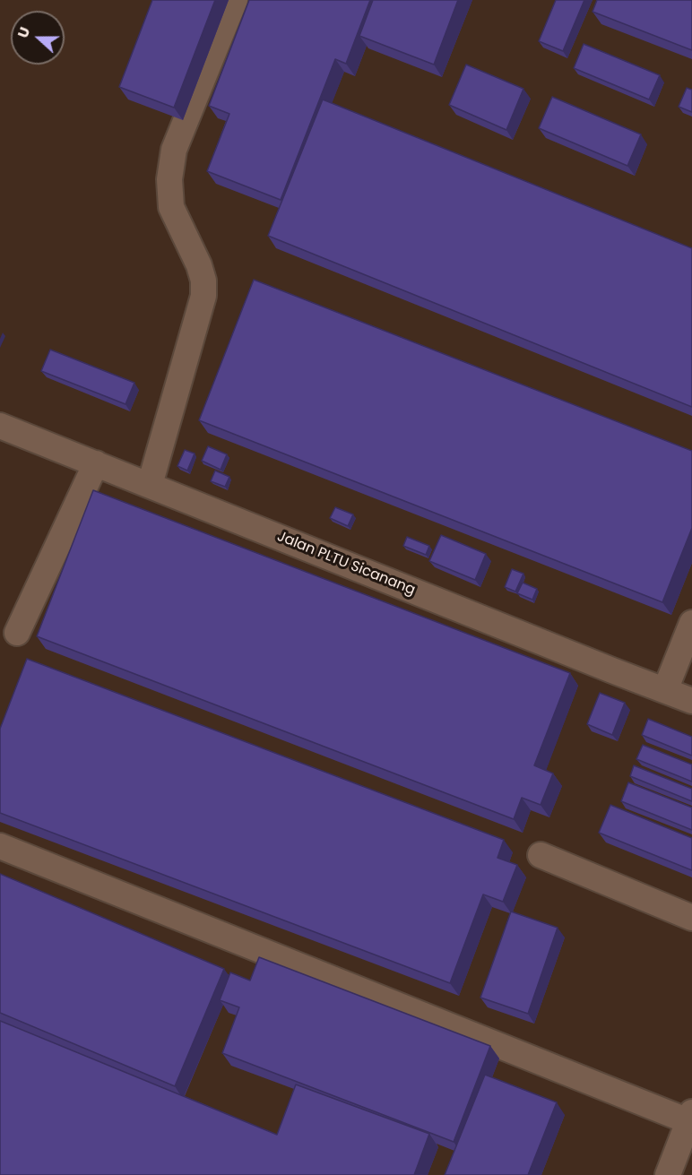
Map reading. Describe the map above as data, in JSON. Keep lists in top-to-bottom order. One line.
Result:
{"streets":{"lane":["Jalan PLTU Sicanang"]},"north":"left"}
